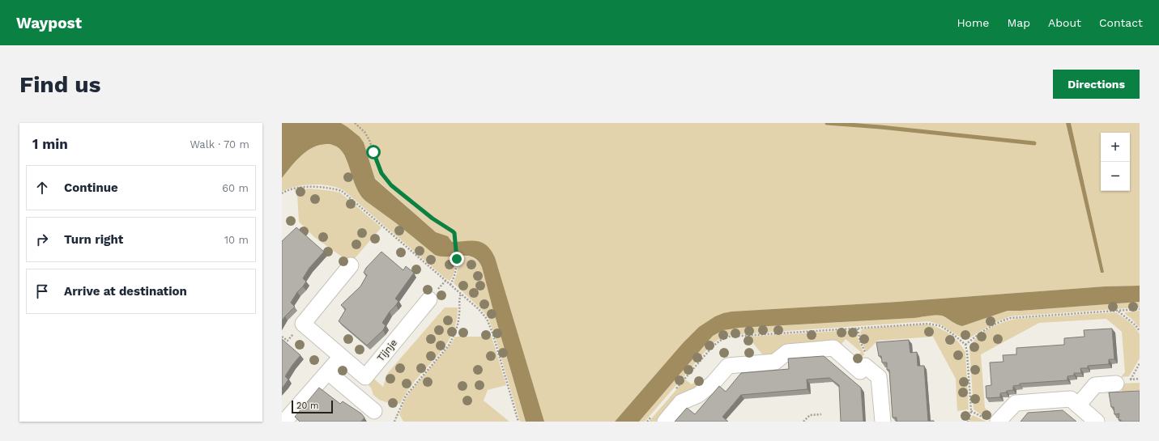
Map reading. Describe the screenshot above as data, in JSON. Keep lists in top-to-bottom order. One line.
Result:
{"streets":{"street":["Tijnje"]},"scale_bar":"20 m","page":{"header":"Waypost","nav":["Home","Map","About","Contact"],"buttons":"Directions","title":"Find us","heading":["1 min","Walk · 70 m"],"map_buttons":["+","−"],"list":[["Continue","60 m"],["Turn right","10 m"],"Arrive at destination"],"scale":"20 m"}}
